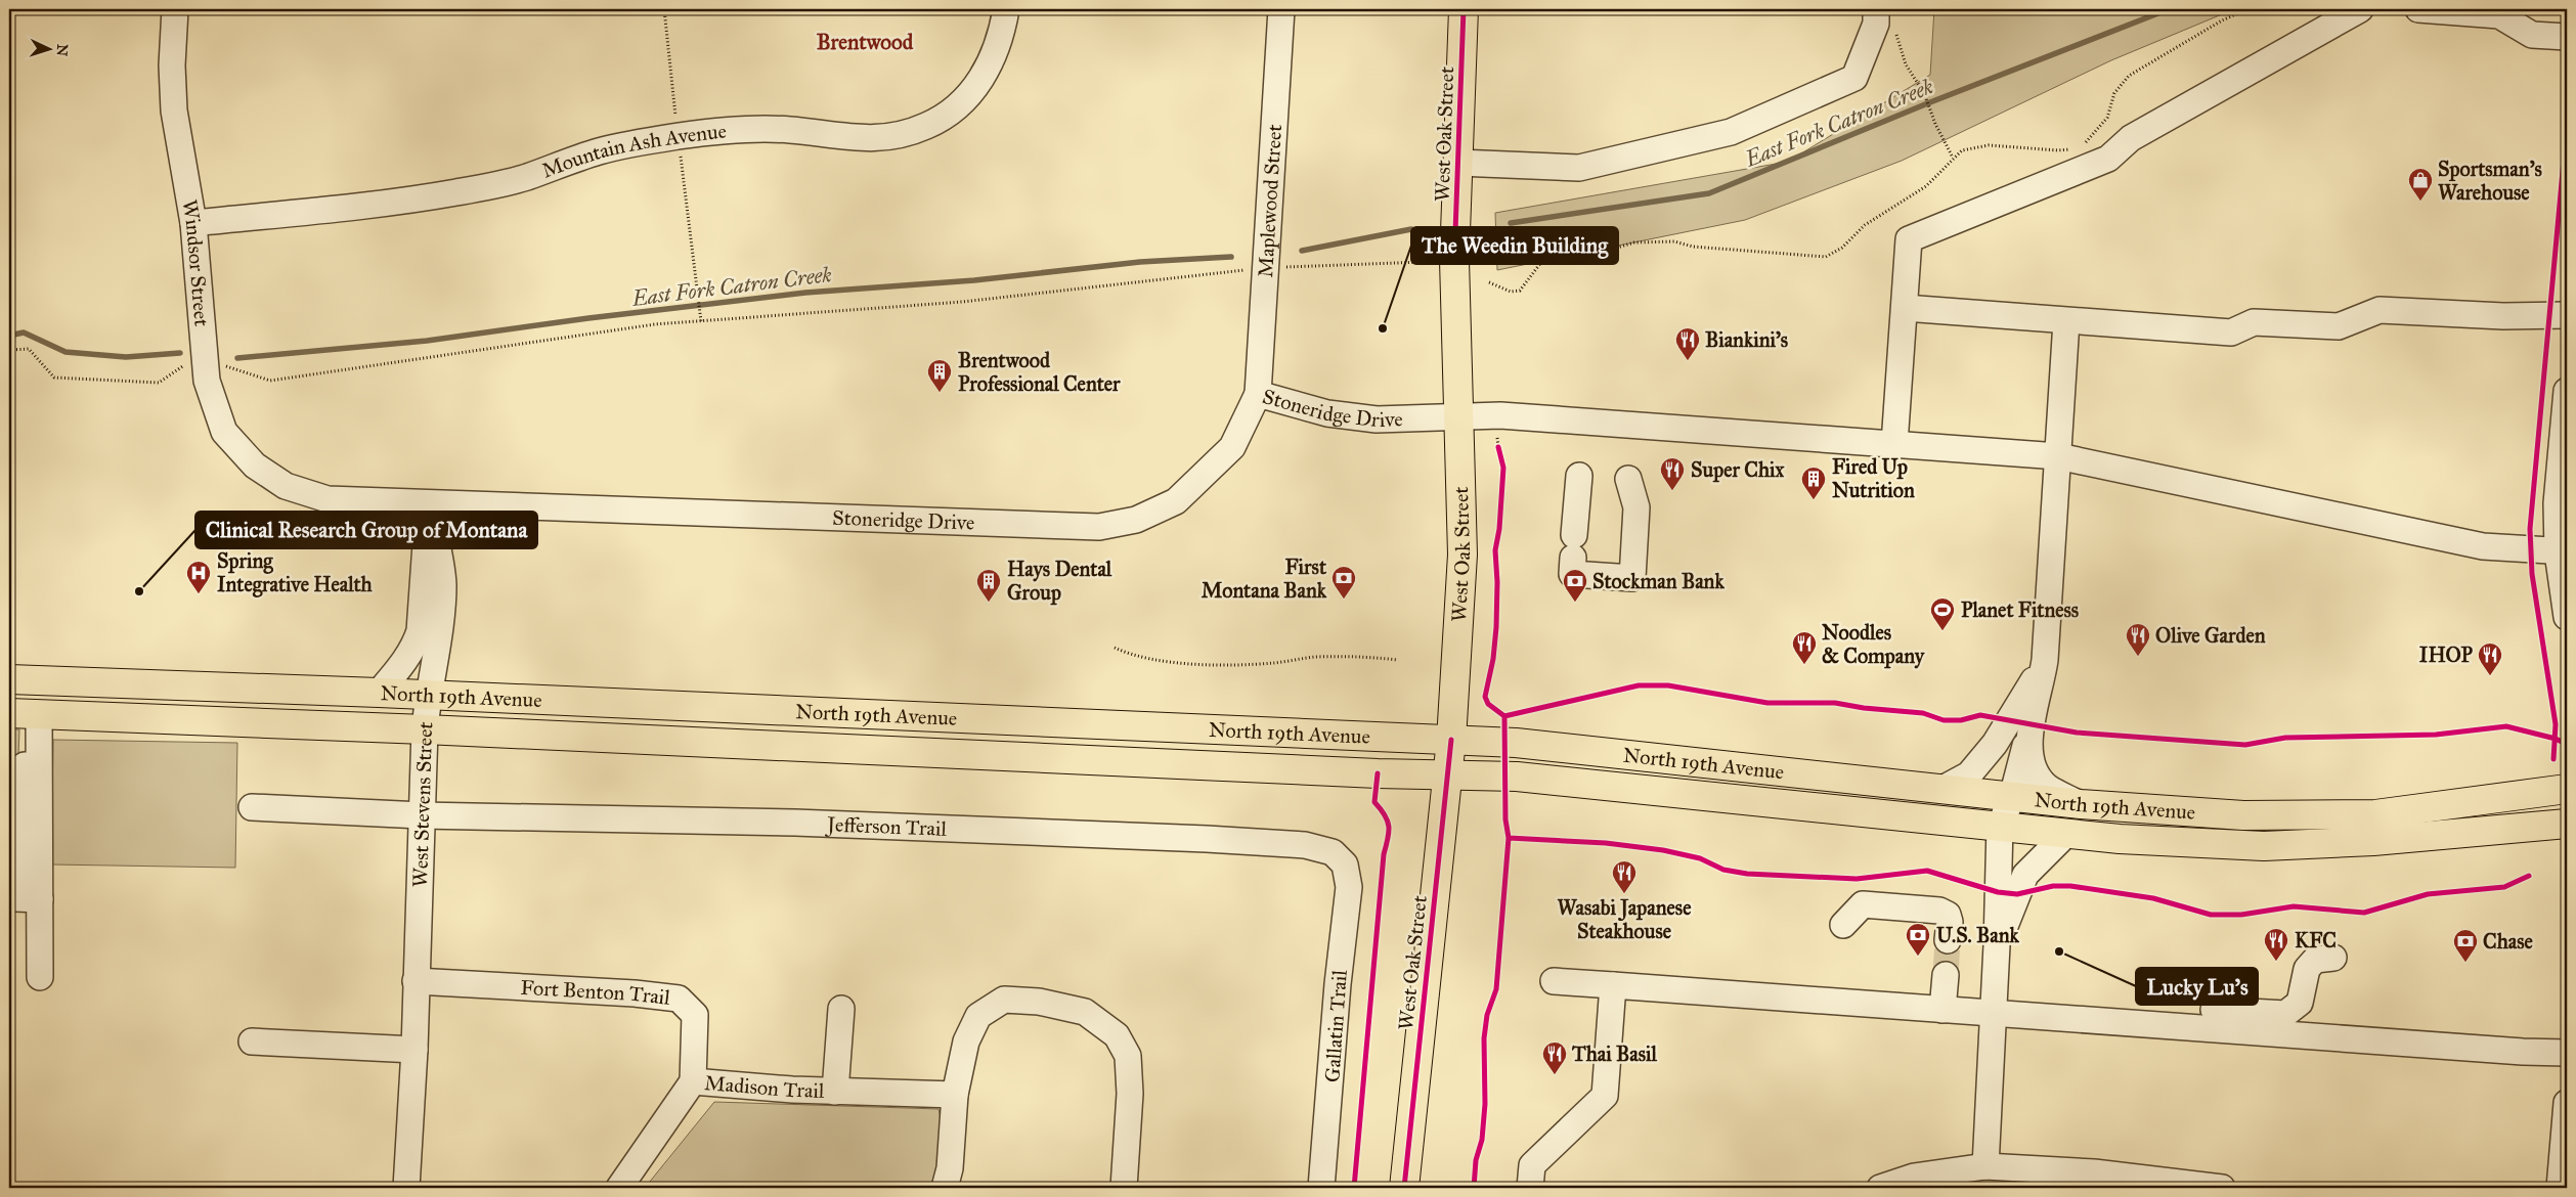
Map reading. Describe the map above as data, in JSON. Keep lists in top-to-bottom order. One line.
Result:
{"streets":{"main road":["West Oak Street","North 19th Avenue"],"street":["Mountain Ash Avenue","Maplewood Street","Windsor Street","Stoneridge Drive","West Stevens Street","Jefferson Trail","Fort Benton Trail","Gallatin Trail","Madison Trail"]},"crossings":[["West Oak Street","Stoneridge Drive"],["West Oak Street","North 19th Avenue"],["Mountain Ash Avenue","Windsor Street"],["Maplewood Street","Stoneridge Drive"],["Windsor Street","Stoneridge Drive"],["Stoneridge Drive","West Stevens Street"],["North 19th Avenue","West Stevens Street"],["West Stevens Street","Jefferson Trail"],["West Stevens Street","Fort Benton Trail"],["Jefferson Trail","Gallatin Trail"],["Fort Benton Trail","Madison Trail"]],"districts":["Brentwood"],"water":["East Fork Catron Creek"],"places":{"shop":["Sportsman's Warehouse"],"other":["The Weedin Building","Clinical Research Group of Montana","Lucky Lu's"],"restaurant":["Biankini's","Super Chix","Olive Garden","Noodles & Company","IHOP","Wasabi Japanese Steakhouse","KFC","Thai Basil"],"building":["Brentwood Professional Center","Fired Up Nutrition","Hays Dental Group"],"hospital":["Spring Integrative Health"],"bank":["First Montana Bank","Stockman Bank","U.S. Bank","Chase"],"sports":["Planet Fitness"]},"north":"right"}
